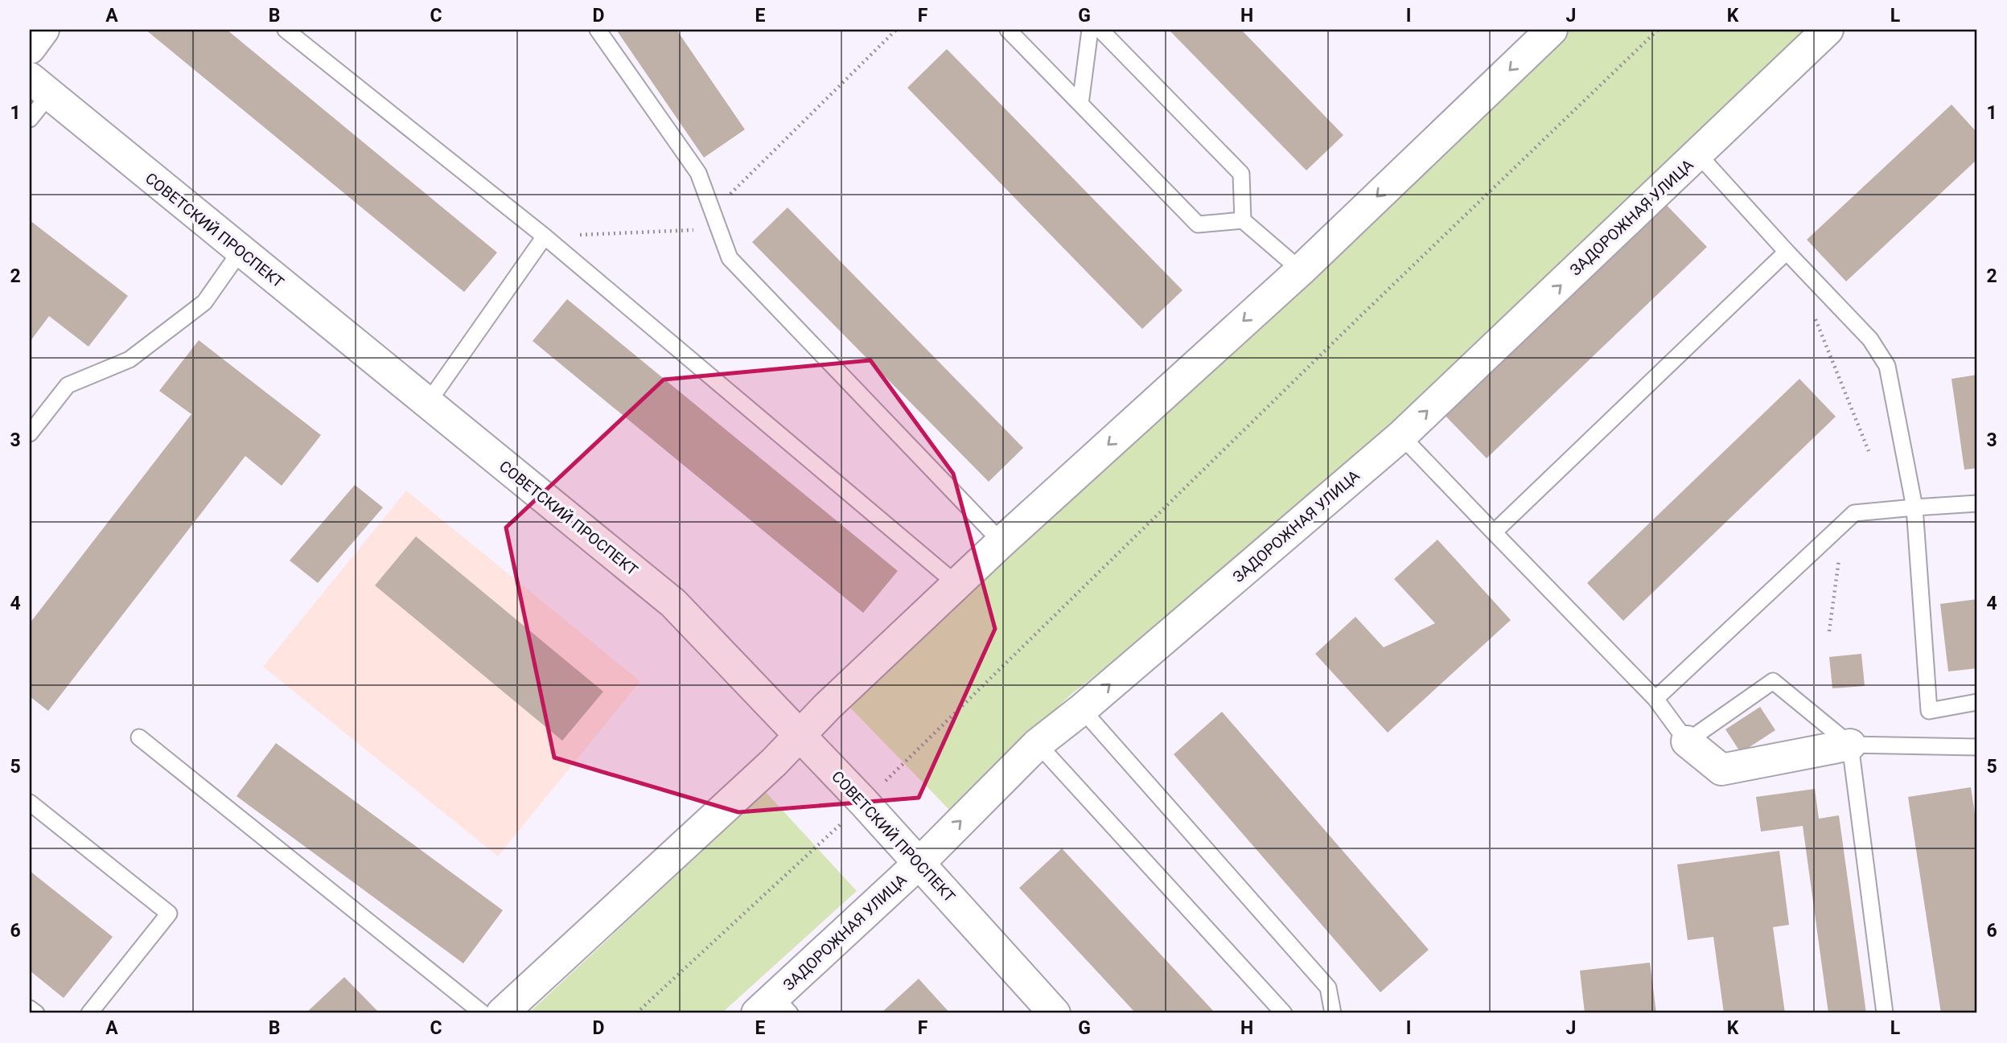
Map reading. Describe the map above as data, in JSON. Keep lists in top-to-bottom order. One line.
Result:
{"streets":{"street":["ЗАДОРОЖНАЯ УЛИЦА","СОВЕТСКИЙ ПРОСПЕКТ"]},"crossings":[["ЗАДОРОЖНАЯ УЛИЦА","СОВЕТСКИЙ ПРОСПЕКТ"]],"grid":{"columns":["A","B","C","D","E","F","G","H","I","J","K","L"],"rows":["1","2","3","4","5","6"]}}
